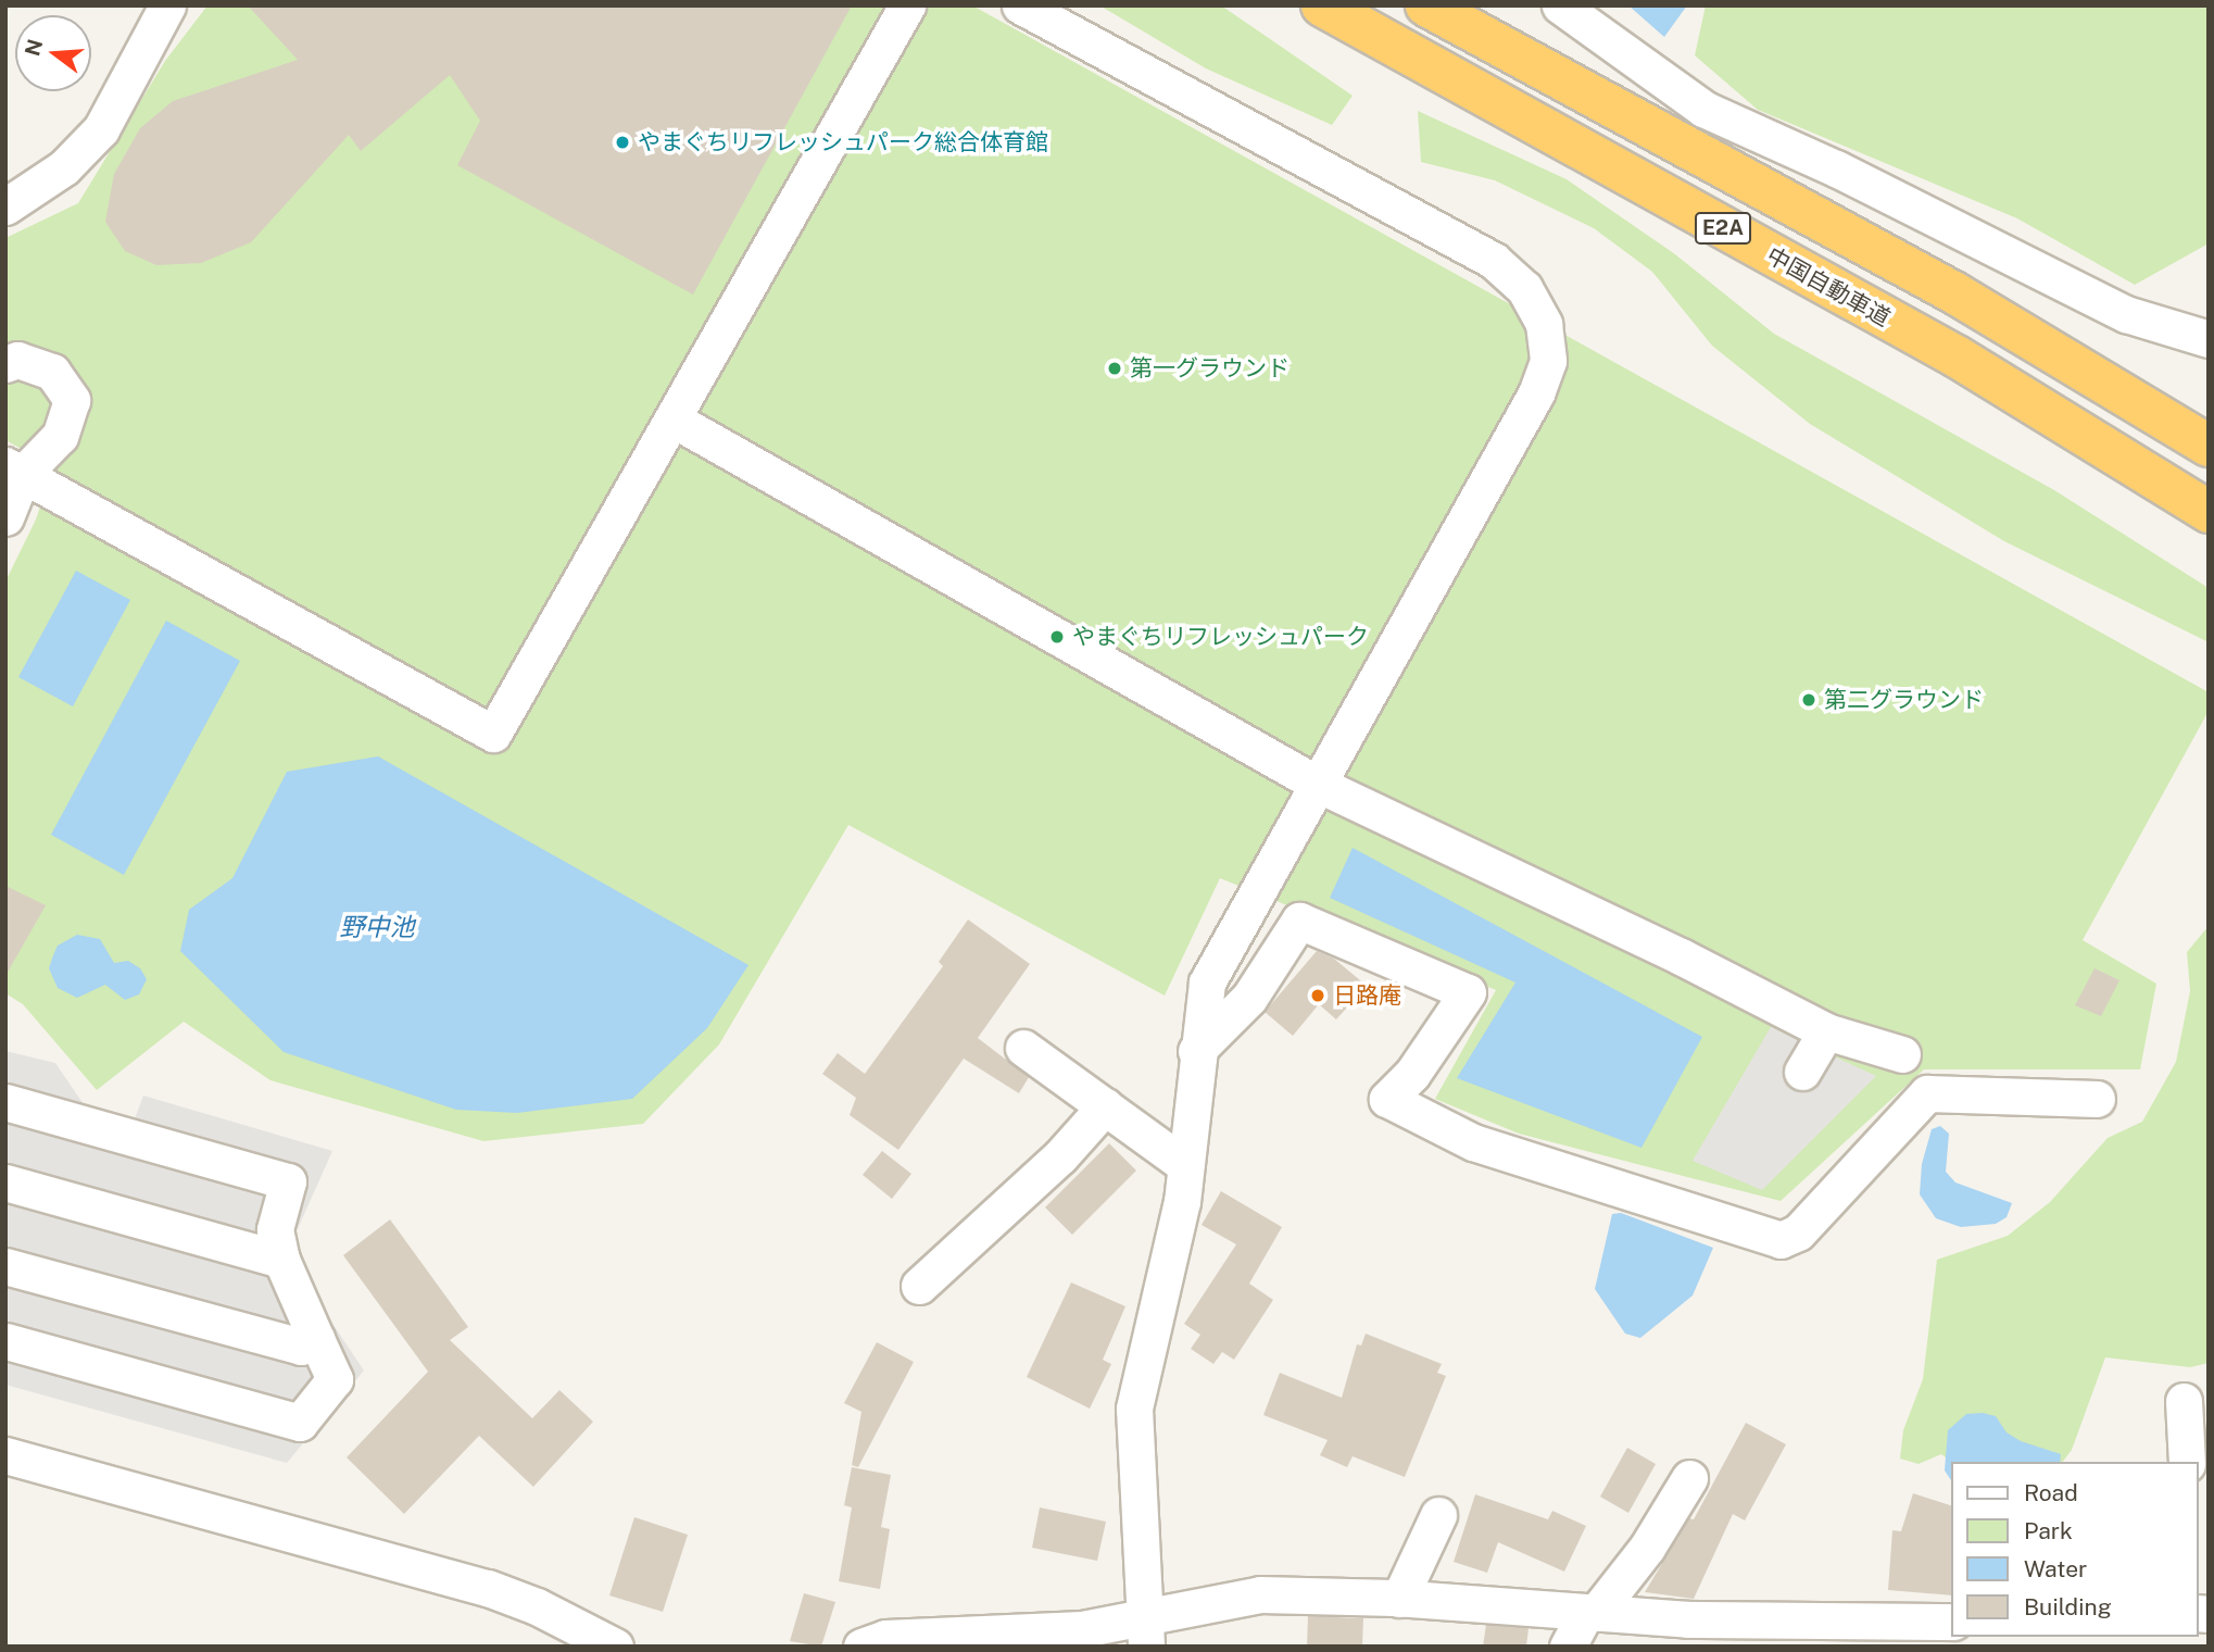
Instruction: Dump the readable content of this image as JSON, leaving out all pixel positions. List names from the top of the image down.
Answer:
{
  "streets": {
    "highway": ["E2A", "中国自動車道"]
  },
  "water": ["野中池"],
  "places": [
    "やまぐちリフレッシュパーク総合体育館",
    "第一グラウンド",
    "やまぐちリフレッシュパーク",
    "第二グラウンド",
    "日路庵"
  ],
  "legend": [
    "Road",
    "Park",
    "Water",
    "Building"
  ],
  "north": "left"
}
